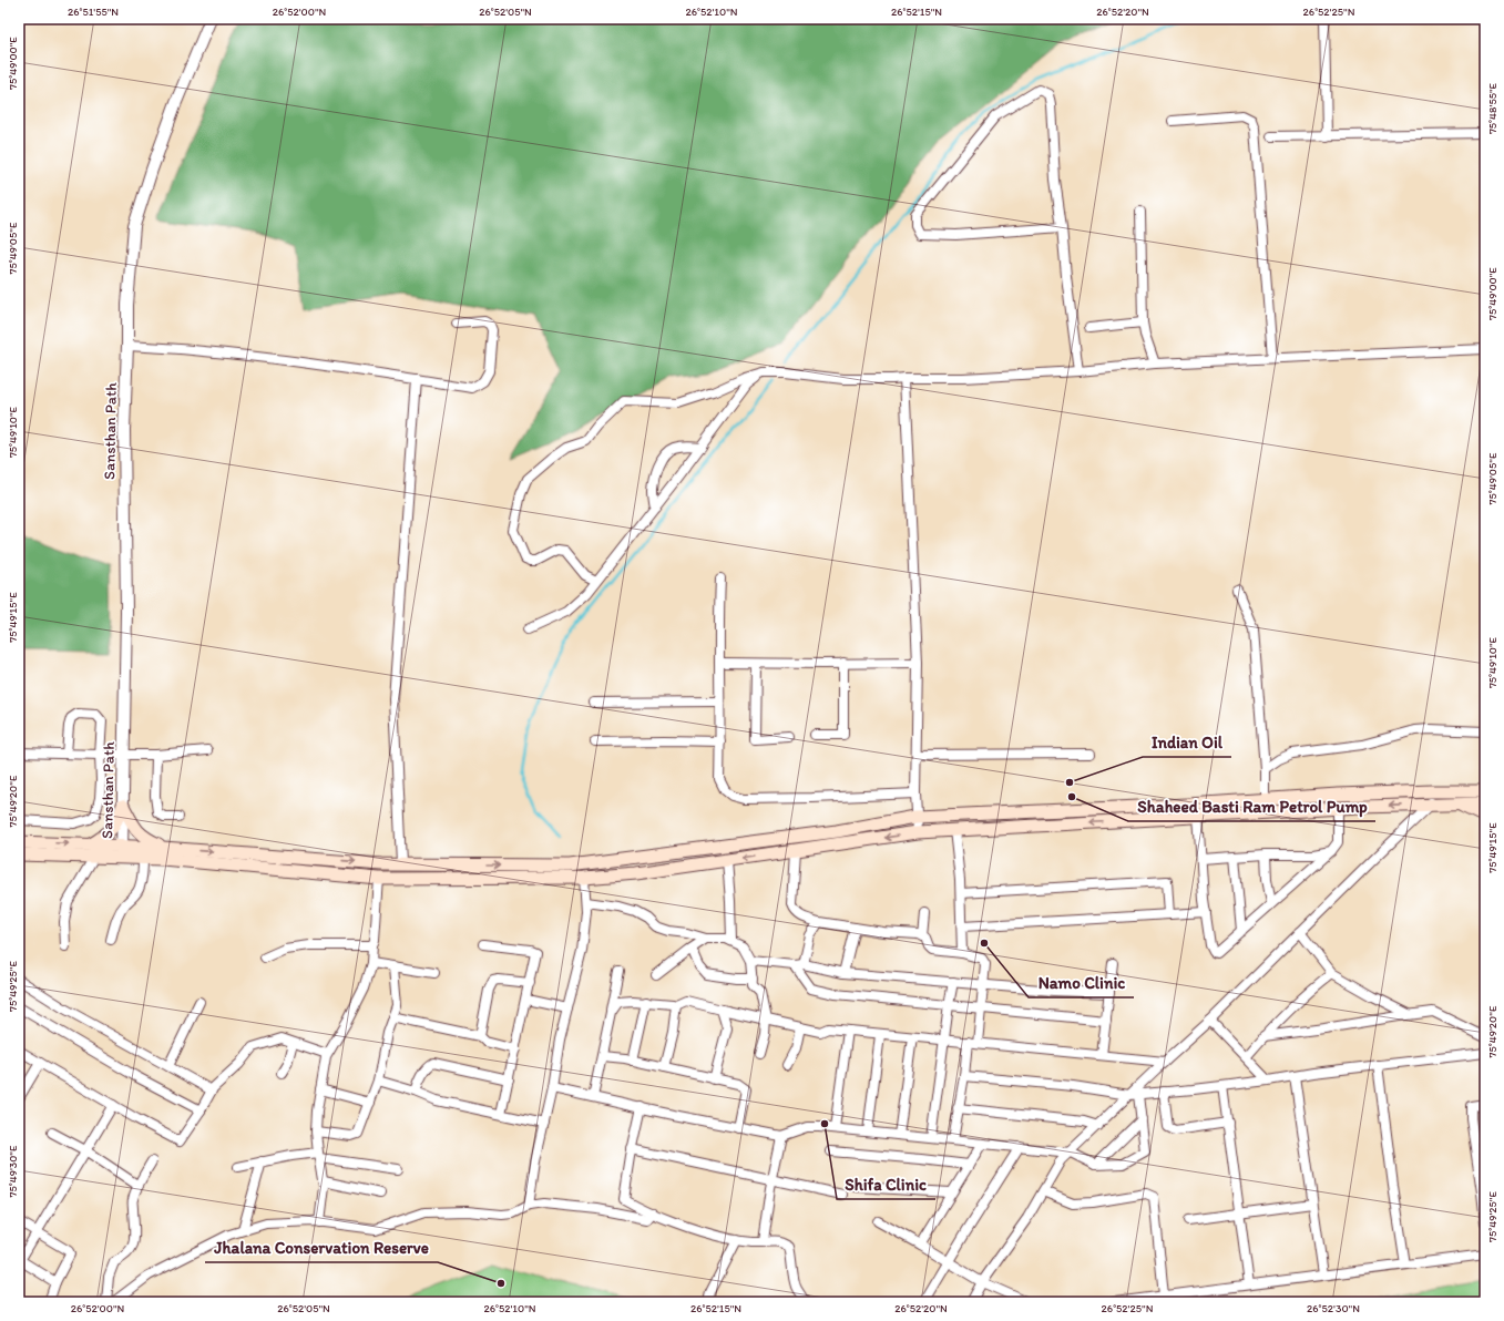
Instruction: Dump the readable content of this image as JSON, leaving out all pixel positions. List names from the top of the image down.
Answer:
{
  "streets": {
    "street": ["Sansthan Path"]
  },
  "places": [
    "Indian Oil",
    "Shaheed Basti Ram Petrol Pump",
    "Namo Clinic",
    "Shifa Clinic",
    "Jhalana Conservation Reserve"
  ],
  "coordinates": [
    "26°51'55\"N",
    "26°52'00\"N",
    "26°52'05\"N",
    "26°52'10\"N",
    "26°52'15\"N",
    "26°52'20\"N",
    "26°52'25\"N",
    "75°49'00\"E",
    "75°48'55\"E",
    "75°49'05\"E",
    "75°49'10\"E",
    "75°49'15\"E",
    "75°49'20\"E",
    "75°49'25\"E",
    "75°49'30\"E",
    "26°52'30\"N"
  ]
}
